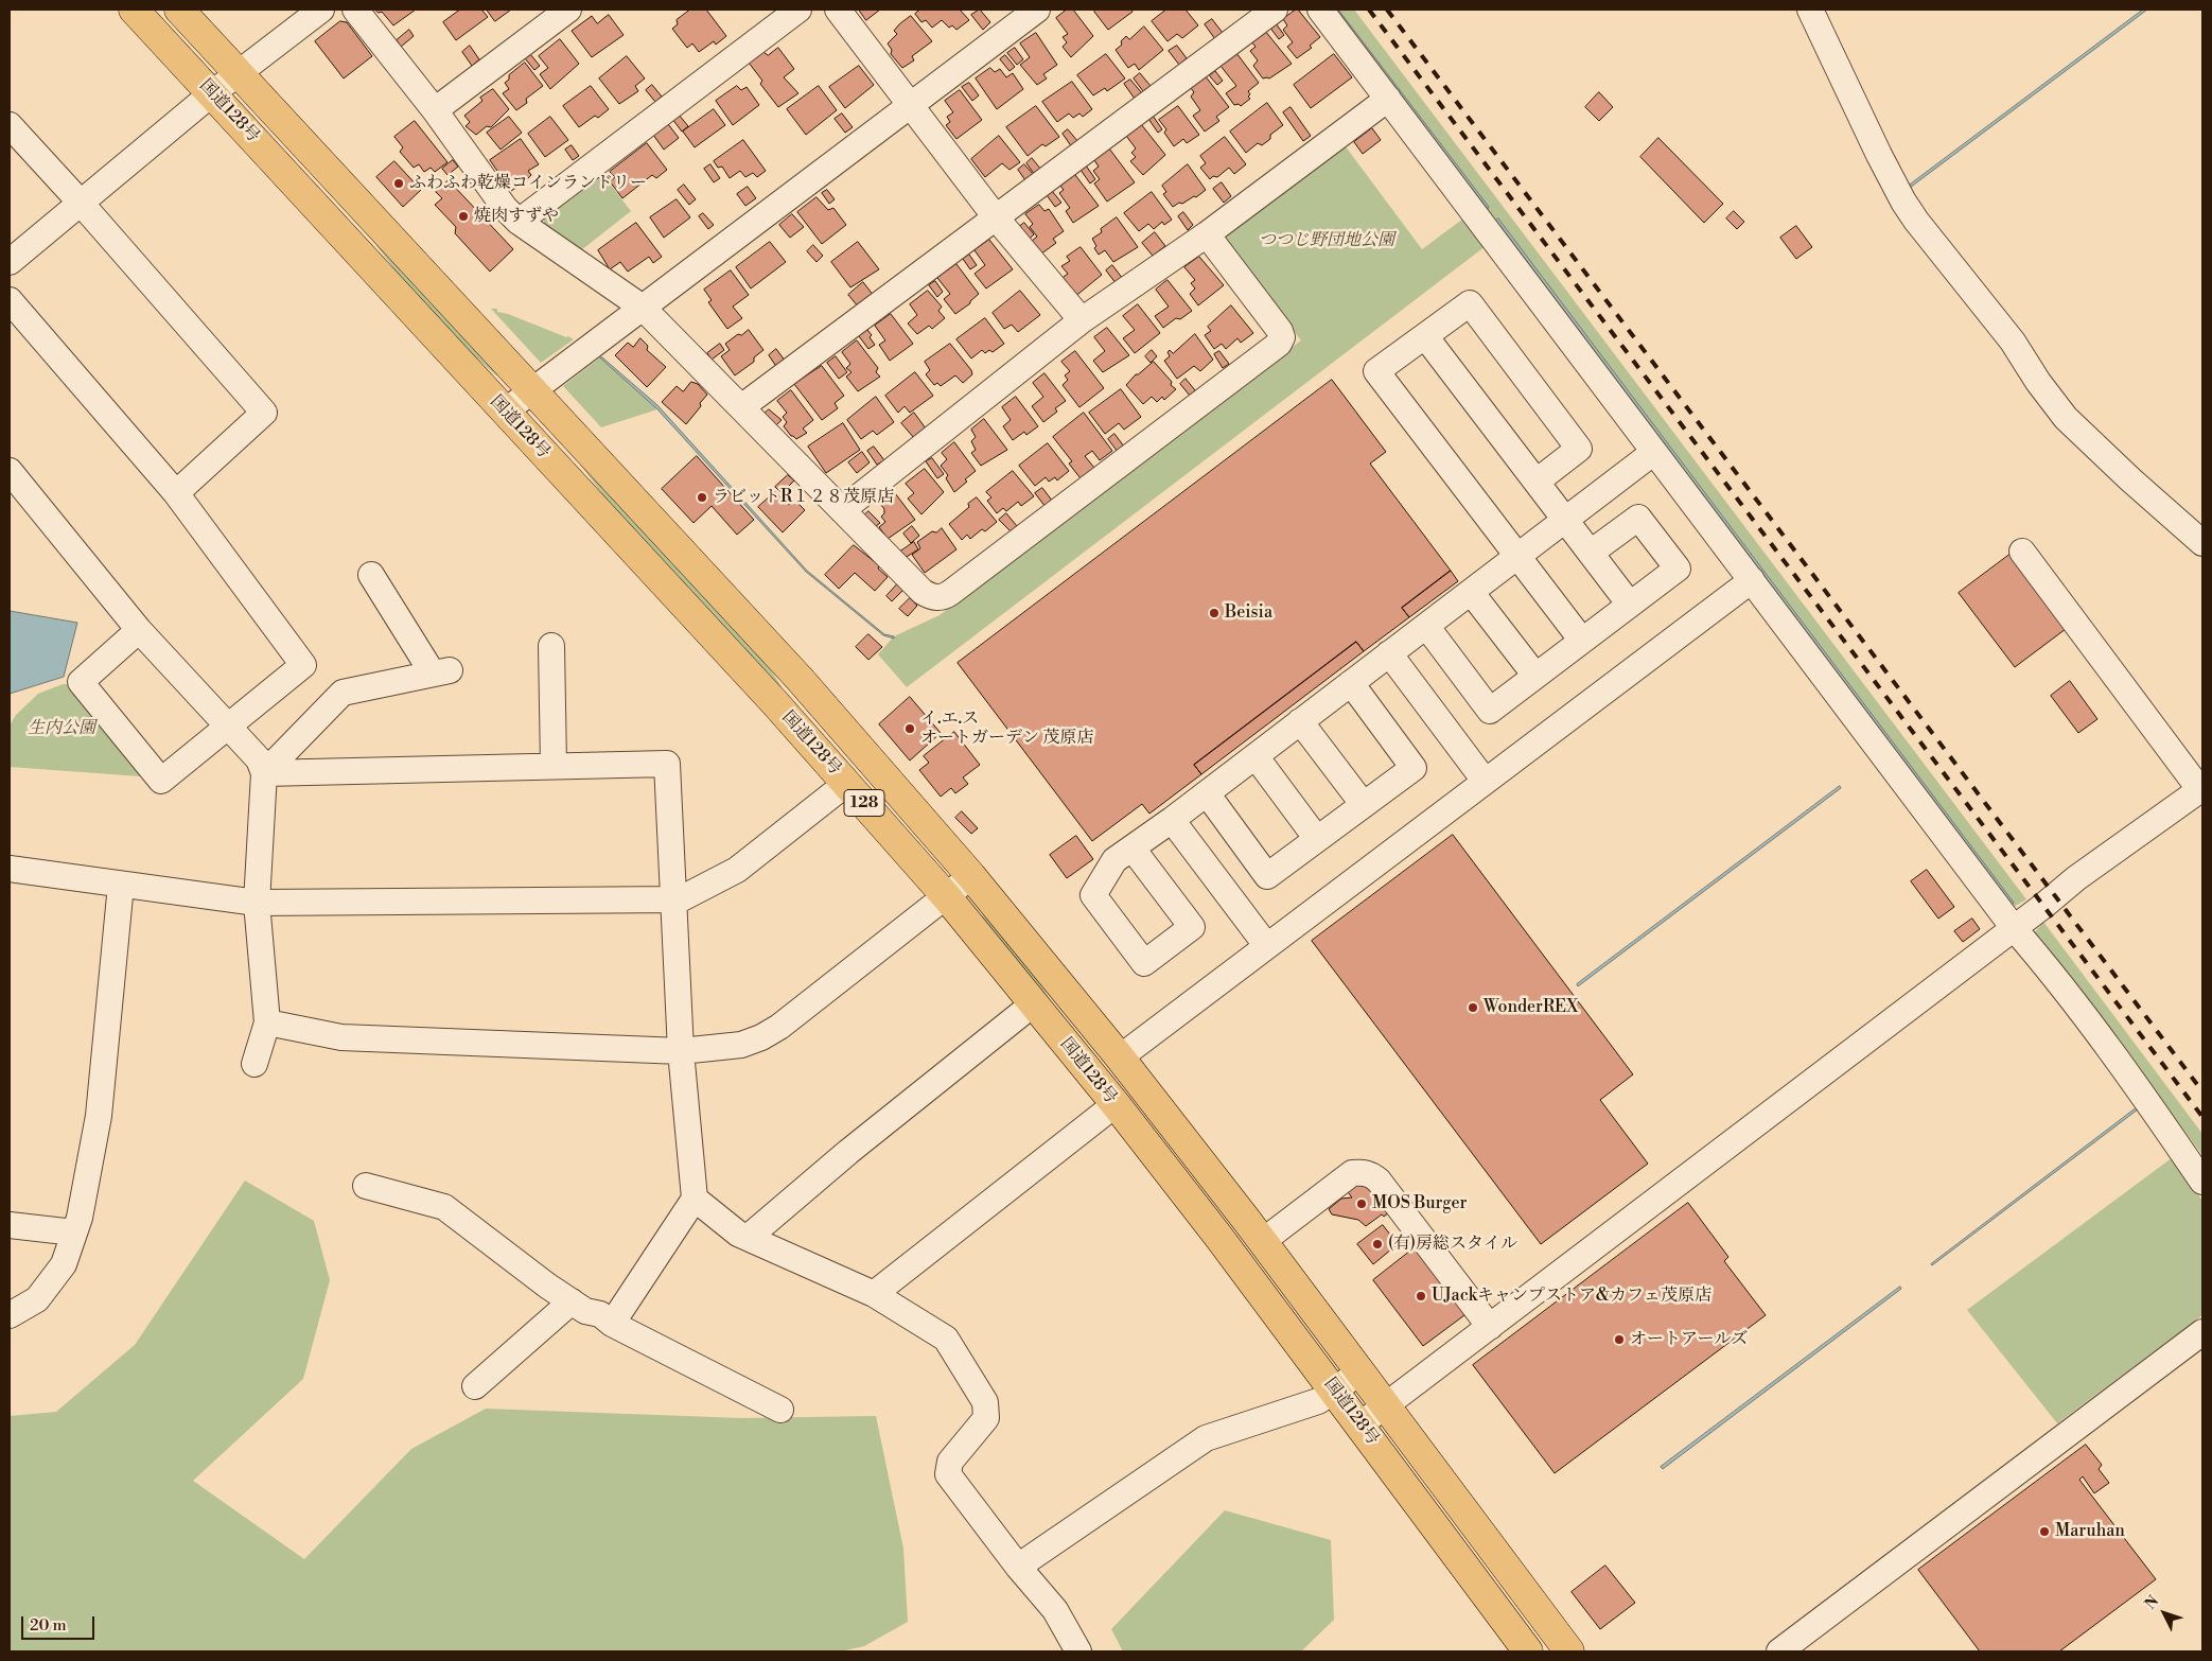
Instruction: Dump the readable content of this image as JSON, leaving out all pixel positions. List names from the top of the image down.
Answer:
{
  "streets": {
    "highway": ["国道128号", "128"]
  },
  "parks": ["つつじ野団地公園", "生内公園"],
  "places": [
    "ふわふわ乾燥コインランドリー",
    "焼肉すずや",
    "ラビットR１２８茂原店",
    "Beisia",
    "イ.エ.ス オートガーデン 茂原店",
    "WonderREX",
    "MOS Burger",
    "(有)房総スタイル",
    "UJackキャンプストア&カフェ茂原店",
    "オートアールズ",
    "Maruhan"
  ],
  "scale_bar": "20 m",
  "north": "top left"
}
